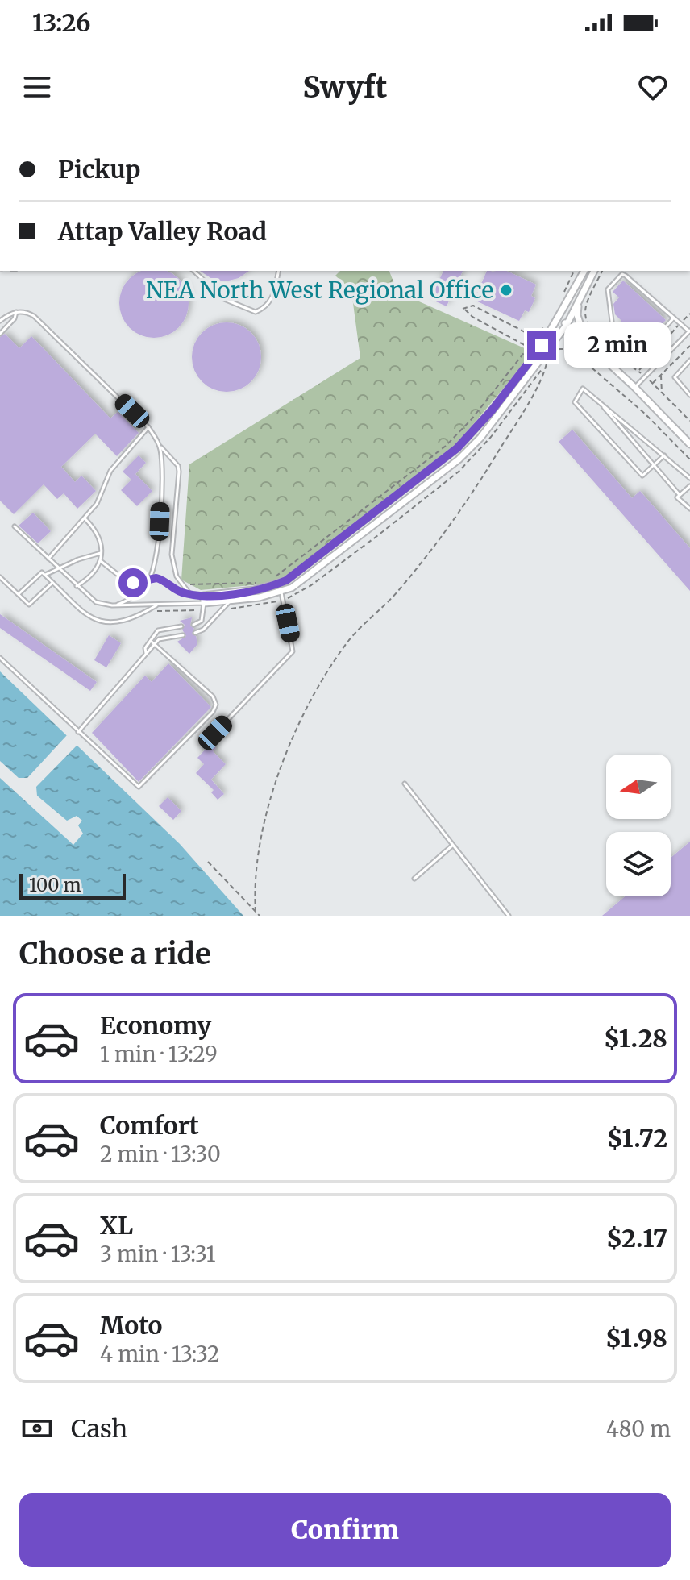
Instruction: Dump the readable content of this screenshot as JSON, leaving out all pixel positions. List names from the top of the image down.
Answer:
{
  "places": ["NEA North West Regional Office"],
  "scale_bar": "100 m",
  "north": "left",
  "page": {
    "status": "13:26",
    "header": "Swyft",
    "banner": ["Pickup", "Attap Valley Road"],
    "bubble": "2 min",
    "scale": "100 m",
    "heading": "Choose a ride",
    "list": [
      {
        "name": "Economy",
        "note": "1 min · 13:29",
        "value": "$1.28"
      },
      {
        "name": "Comfort",
        "note": "2 min · 13:30",
        "value": "$1.72"
      },
      {
        "name": "XL",
        "note": "3 min · 13:31",
        "value": "$2.17"
      },
      {
        "name": "Moto",
        "note": "4 min · 13:32",
        "value": "$1.98"
      }
    ],
    "pay": ["Cash", "480 m"],
    "buttons": "Confirm"
  }
}
